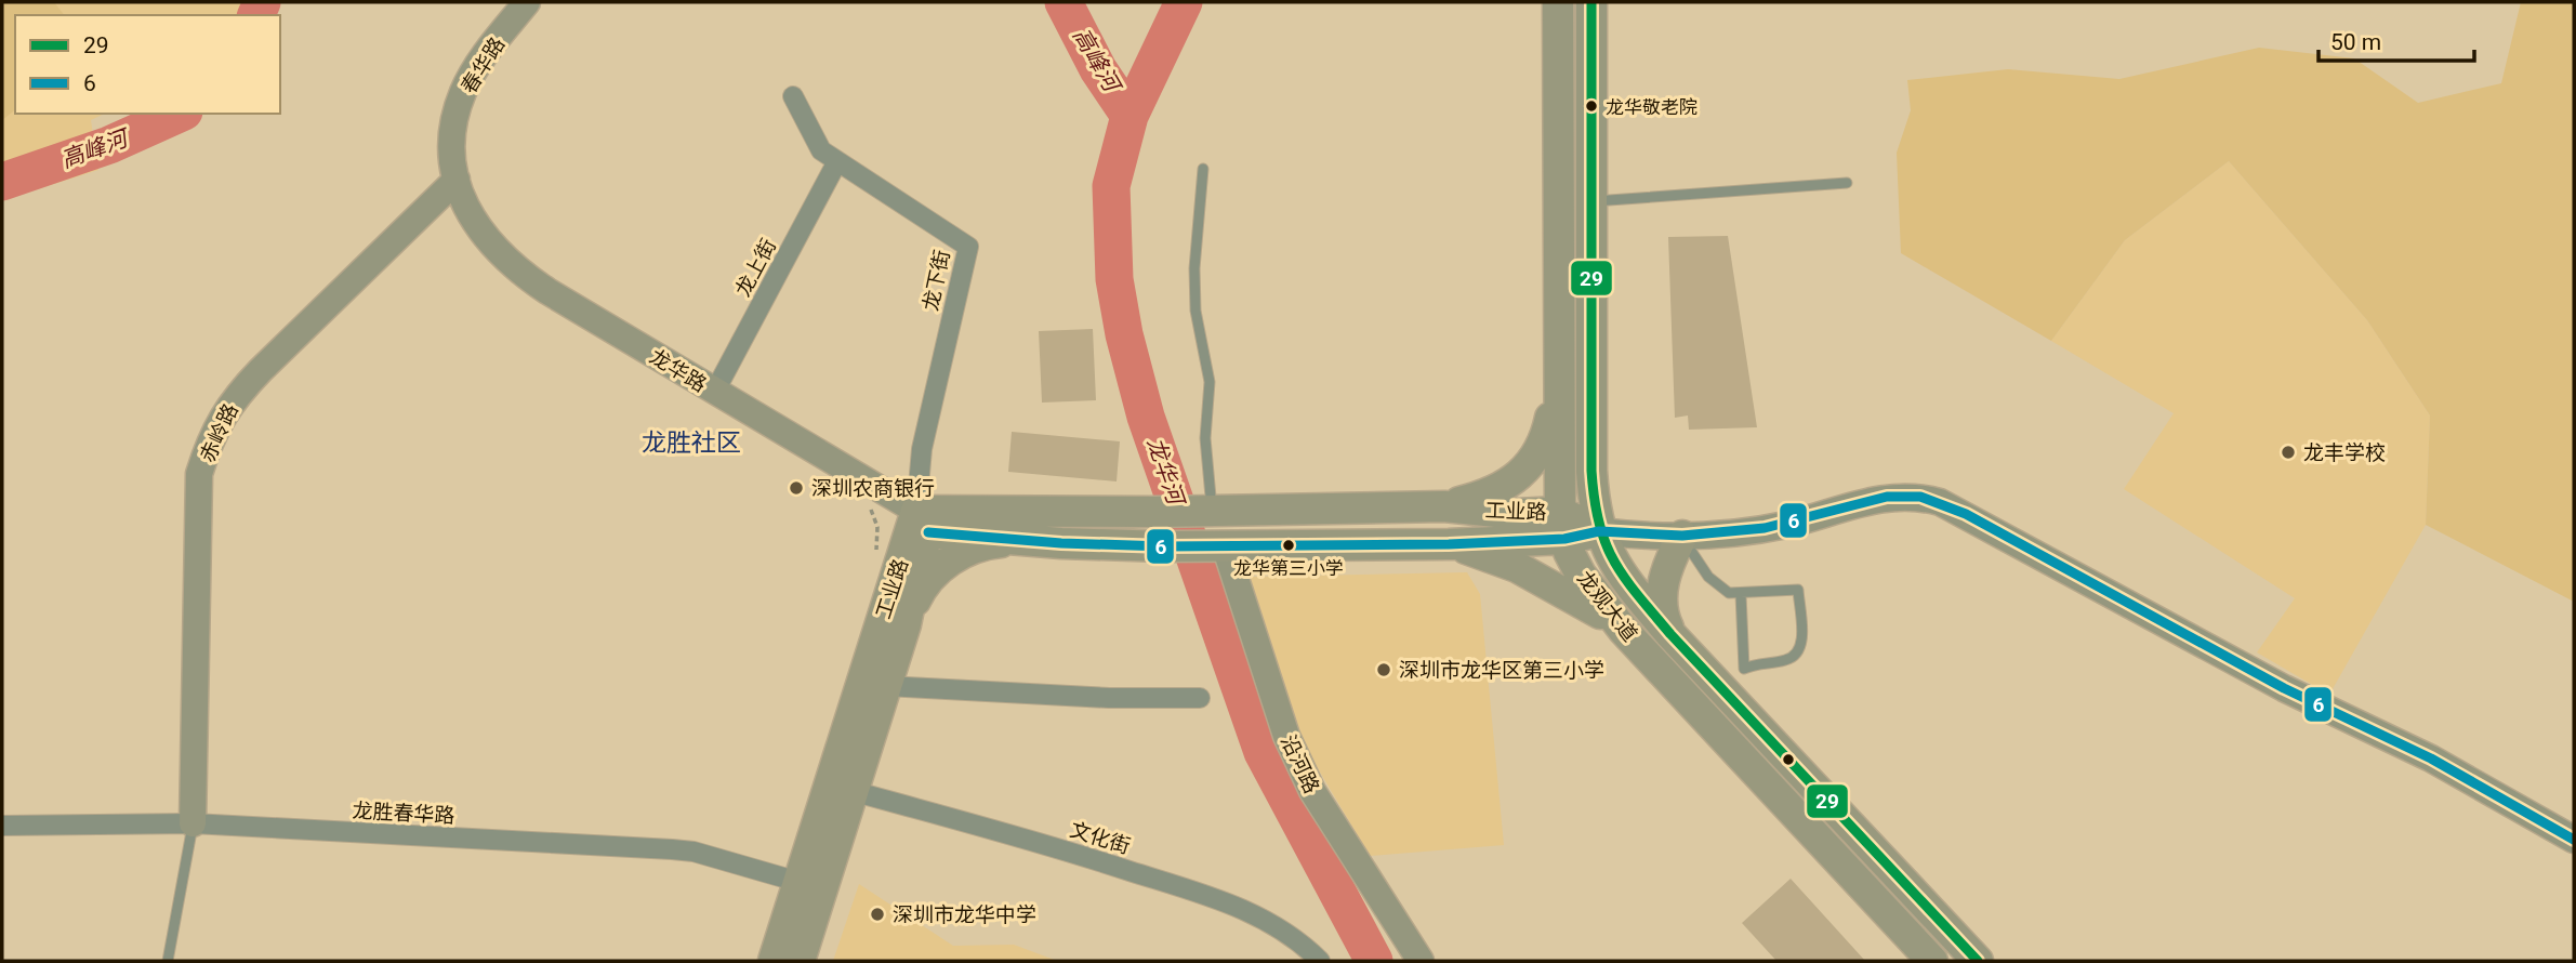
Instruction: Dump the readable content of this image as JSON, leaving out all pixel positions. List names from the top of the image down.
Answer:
{
  "streets": {
    "main road": ["工业路", "龙观大道"],
    "street": [
      "春华路",
      "龙上街",
      "龙下街",
      "龙华路",
      "赤岭路",
      "沿河路",
      "龙胜春华路",
      "文化街"
    ]
  },
  "crossings": [
    ["春华路", "龙华路"],
    ["春华路", "赤岭路"],
    ["龙上街", "龙下街"],
    ["龙上街", "龙华路"],
    ["龙下街", "龙华路"],
    ["龙下街", "工业路"],
    ["龙华路", "赤岭路"],
    ["龙华路", "工业路"],
    ["赤岭路", "龙胜春华路"],
    ["工业路", "龙观大道"],
    ["工业路", "沿河路"],
    ["工业路", "龙胜春华路"],
    ["工业路", "文化街"]
  ],
  "districts": ["龙胜社区"],
  "water": ["高峰河", "龙华河"],
  "places": [
    "龙华敬老院",
    "龙丰学校",
    "深圳农商银行",
    "龙华第三小学",
    "深圳市龙华区第三小学",
    "深圳市龙华中学"
  ],
  "lines": ["transit line 29", "transit line 6"],
  "legend": ["29", "6"],
  "scale_bar": "50 m"
}
